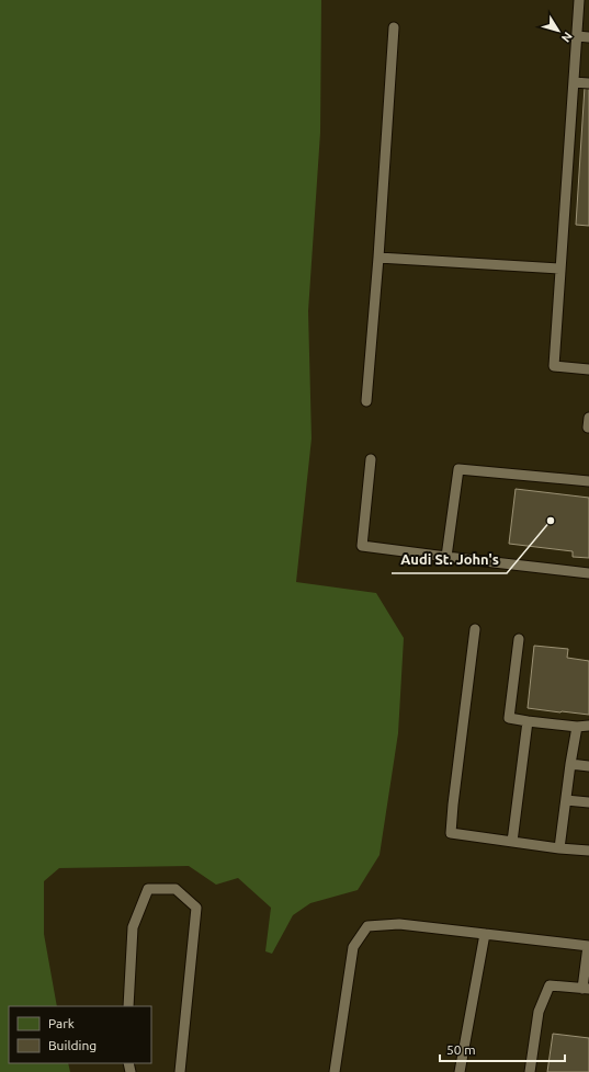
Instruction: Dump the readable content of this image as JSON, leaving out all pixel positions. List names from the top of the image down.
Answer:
{
  "places": ["Audi St. John's"],
  "legend": ["Park", "Building"],
  "scale_bar": "50 m",
  "north": "bottom right"
}
